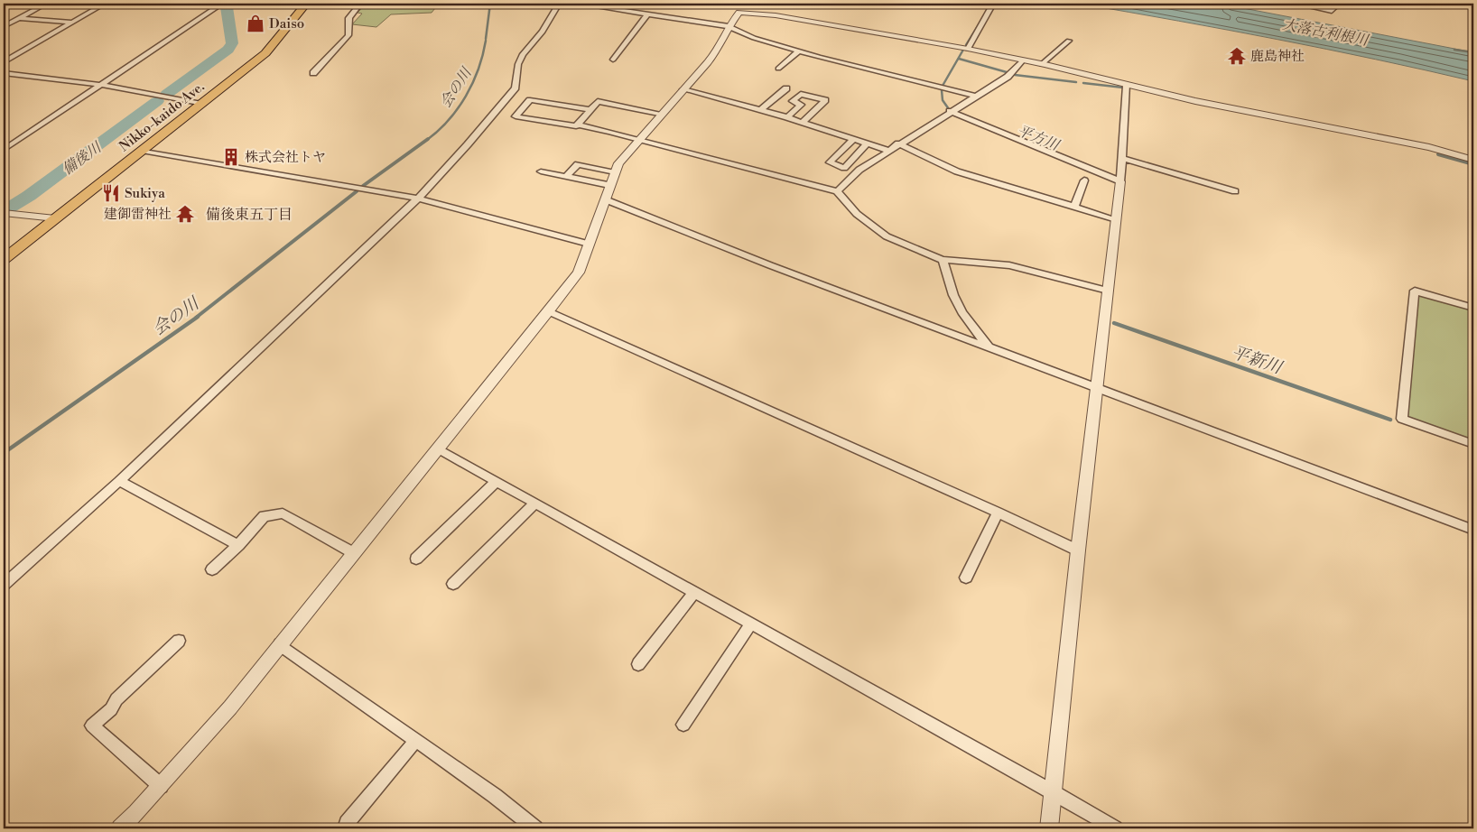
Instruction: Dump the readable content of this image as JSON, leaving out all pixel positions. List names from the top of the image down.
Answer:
{
  "streets": {
    "highway": ["Nikko-kaido Ave."]
  },
  "districts": ["備後東五丁目"],
  "water": [
    "大落古利根川",
    "会の川",
    "平方川",
    "備後川",
    "平新川"
  ],
  "places": {
    "shop": ["Daiso"],
    "temple": ["鹿島神社", "建御雷神社"],
    "building": ["株式会社トヤ"],
    "restaurant": ["Sukiya"]
  }
}
